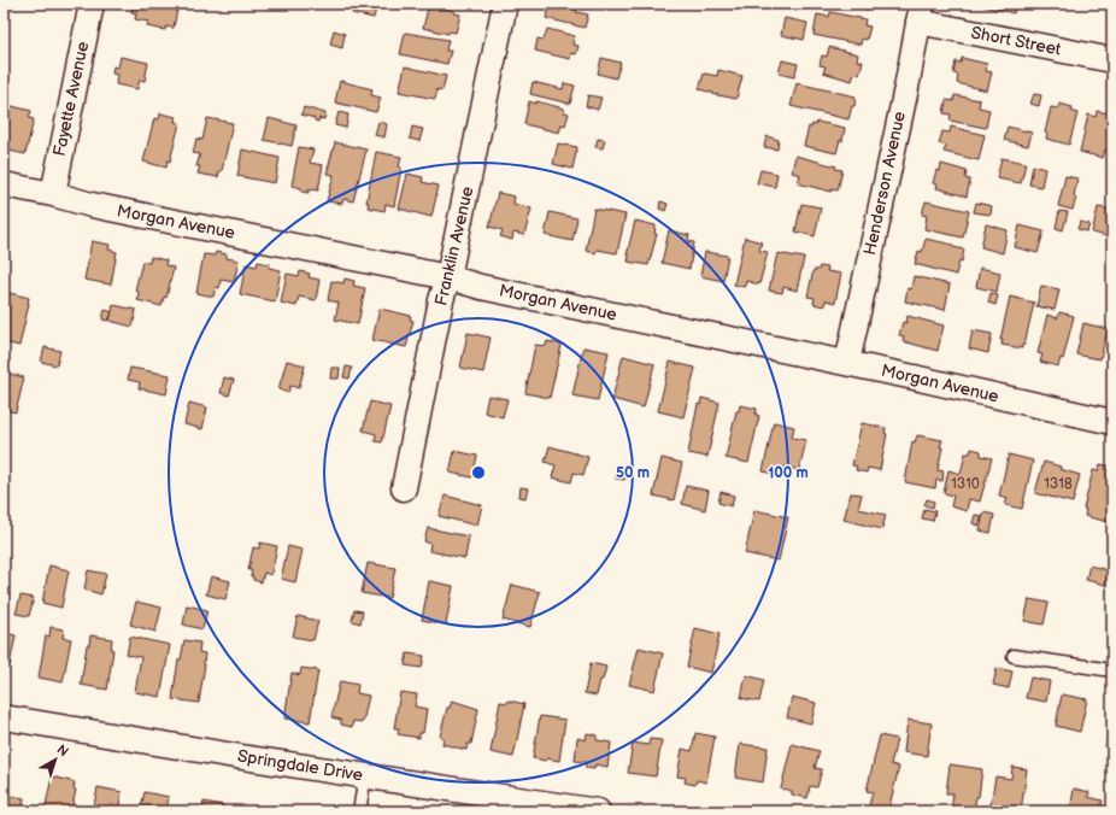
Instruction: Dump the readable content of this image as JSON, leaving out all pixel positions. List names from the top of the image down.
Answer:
{
  "streets": {
    "street": [
      "Short Street",
      "Fayette Avenue",
      "Henderson Avenue",
      "Morgan Avenue",
      "Franklin Avenue",
      "Springdale Drive"
    ]
  },
  "crossings": [
    ["Short Street", "Henderson Avenue"],
    ["Fayette Avenue", "Morgan Avenue"],
    ["Henderson Avenue", "Morgan Avenue"],
    ["Morgan Avenue", "Franklin Avenue"]
  ],
  "house_numbers": ["1310", "1318"],
  "north": "top right",
  "rings": ["50 m", "100 m"]
}
